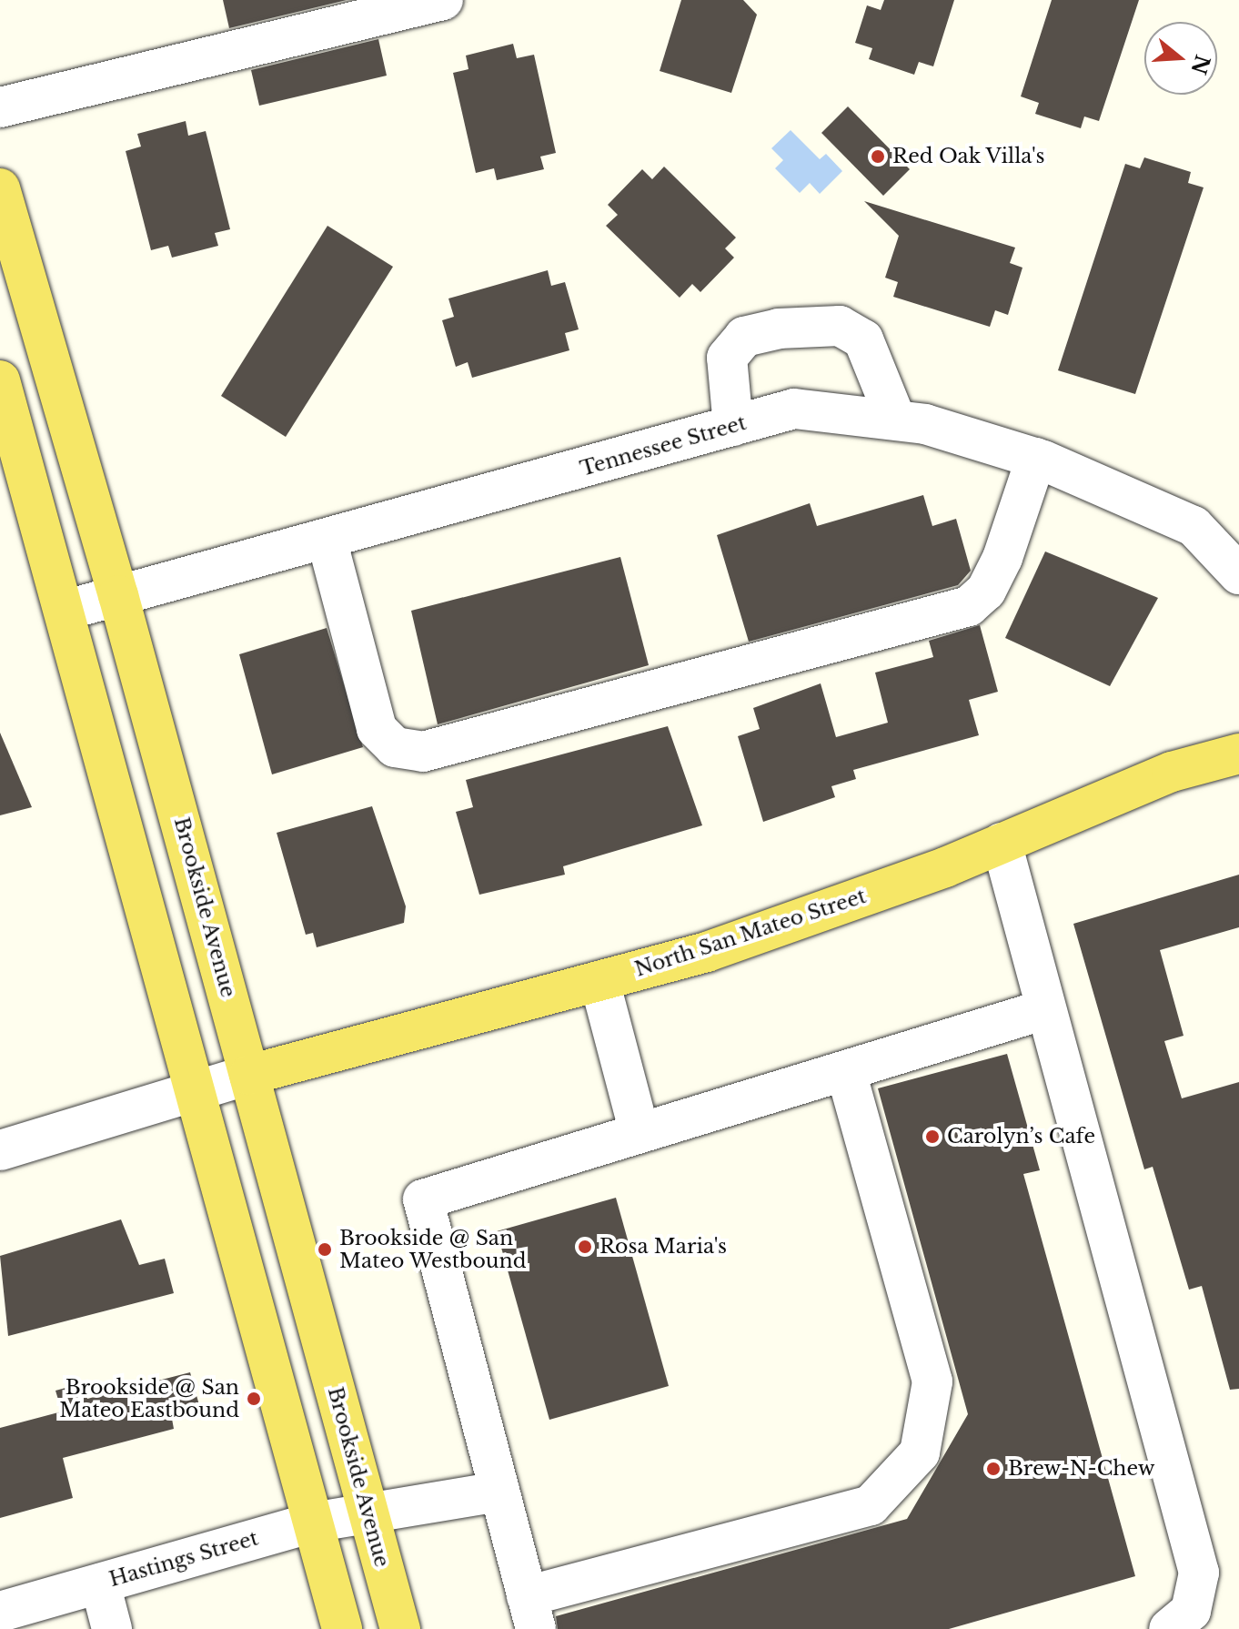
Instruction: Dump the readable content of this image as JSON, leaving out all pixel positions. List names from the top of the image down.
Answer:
{
  "streets": {
    "main road": ["Brookside Avenue", "North San Mateo Street"],
    "street": ["Tennessee Street", "Hastings Street"]
  },
  "crossings": [
    ["Tennessee Street", "Brookside Avenue"],
    ["Brookside Avenue", "North San Mateo Street"],
    ["Brookside Avenue", "Hastings Street"]
  ],
  "places": [
    "Red Oak Villa's",
    "Carolyn’s Cafe",
    "Rosa Maria's",
    "Brookside @ San Mateo Westbound",
    "Brookside @ San Mateo Eastbound",
    "Brew-N-Chew"
  ],
  "north": "right"
}
